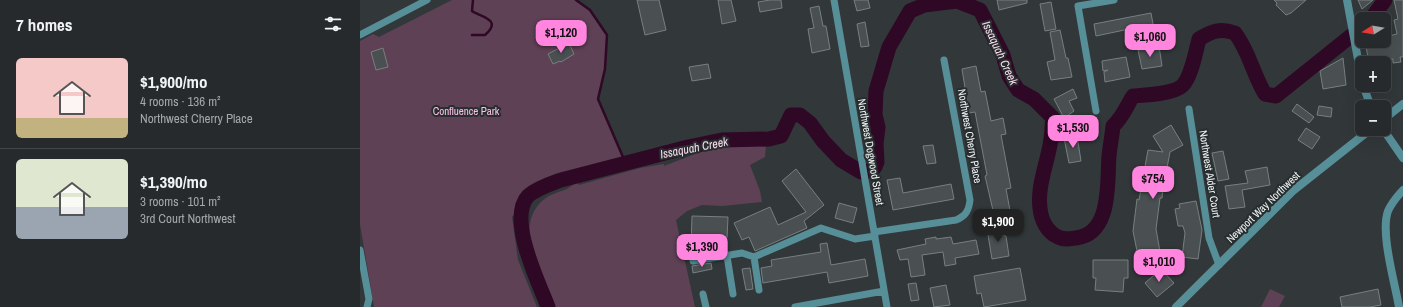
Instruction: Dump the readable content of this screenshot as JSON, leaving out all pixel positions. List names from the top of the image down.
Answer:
{
  "streets": {
    "street": [
      "Northwest Cherry Place",
      "Northwest Dogwood Street",
      "Northwest Alder Court",
      "Newport Way Northwest"
    ]
  },
  "crossings": [
    ["Northwest Cherry Place", "Northwest Dogwood Street"],
    ["Northwest Alder Court", "Newport Way Northwest"]
  ],
  "water": ["Issaquah Creek"],
  "parks": ["Confluence Park"],
  "north": "left",
  "page": {
    "heading": "7 homes",
    "map_buttons": ["+", "−"],
    "price": [
      "$1,120",
      "$1,060",
      "$1,530",
      "$754",
      "$1,900",
      "$1,390",
      "$1,010"
    ],
    "list": [
      {
        "name": "$1,900/mo",
        "note": "4 rooms · 136 m² · Northwest Cherry Place"
      },
      {
        "name": "$1,390/mo",
        "note": "3 rooms · 101 m² · 3rd Court Northwest"
      }
    ]
  }
}
